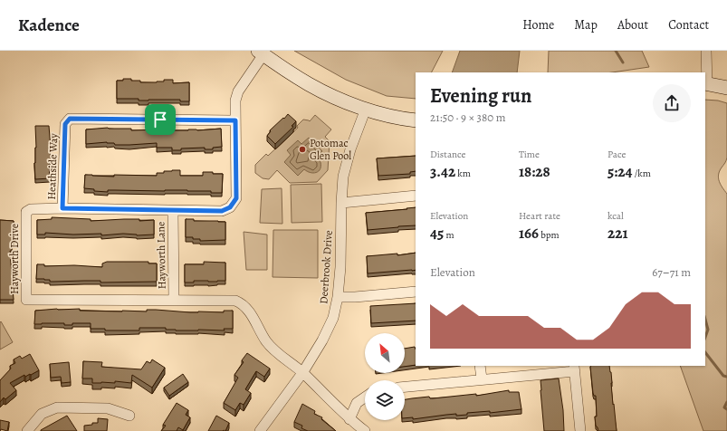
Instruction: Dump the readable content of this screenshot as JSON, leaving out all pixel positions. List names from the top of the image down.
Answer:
{
  "streets": {
    "street": [
      "Heathside Way",
      "Hayworth Lane",
      "Hayworth Drive",
      "Deerbrook Drive"
    ]
  },
  "crossings": [
    ["Heathside Way", "Hayworth Drive"],
    ["Hayworth Lane", "Hayworth Drive"],
    ["Hayworth Drive", "Deerbrook Drive"]
  ],
  "places": ["Potomac Glen Pool"],
  "north": "top left",
  "page": {
    "header": "Kadence",
    "nav": [
      "Home",
      "Map",
      "About",
      "Contact"
    ],
    "heading": ["Evening run", "21:50 · 9 × 380 m"],
    "stats": [
      ["Distance", "3.42 km"],
      ["Time", "18:28"],
      ["Pace", "5:24 /km"],
      ["Elevation", "45 m"],
      ["Heart rate", "166 bpm"],
      ["kcal", "221"]
    ],
    "chart": ["Elevation", "67–71 m"]
  }
}
